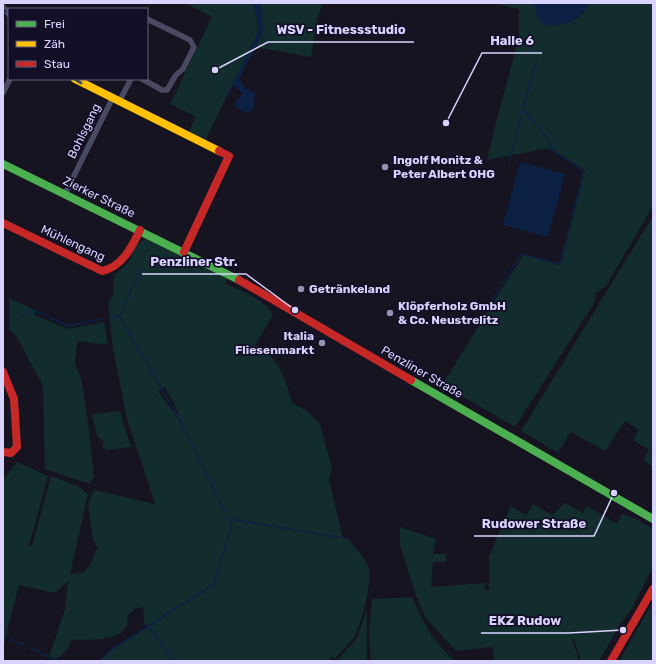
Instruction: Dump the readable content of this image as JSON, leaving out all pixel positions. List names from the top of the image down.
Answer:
{
  "streets": {
    "main road": ["Zierker Straße", "Mühlengang", "Penzliner Straße"],
    "street": ["Bohlsgang"]
  },
  "crossings": [
    ["Bohlsgang", "Zierker Straße"],
    ["Zierker Straße", "Mühlengang"],
    ["Zierker Straße", "Penzliner Straße"]
  ],
  "places": [
    "WSV - Fitnessstudio",
    "Halle 6",
    "Ingolf Monitz & Peter Albert OHG",
    "Getränkeland",
    "Penzliner Str.",
    "Klöpferholz GmbH & Co. Neustrelitz",
    "Italia Fliesenmarkt",
    "Rudower Straße",
    "EKZ Rudow"
  ],
  "legend": ["Frei", "Zäh", "Stau"]
}
